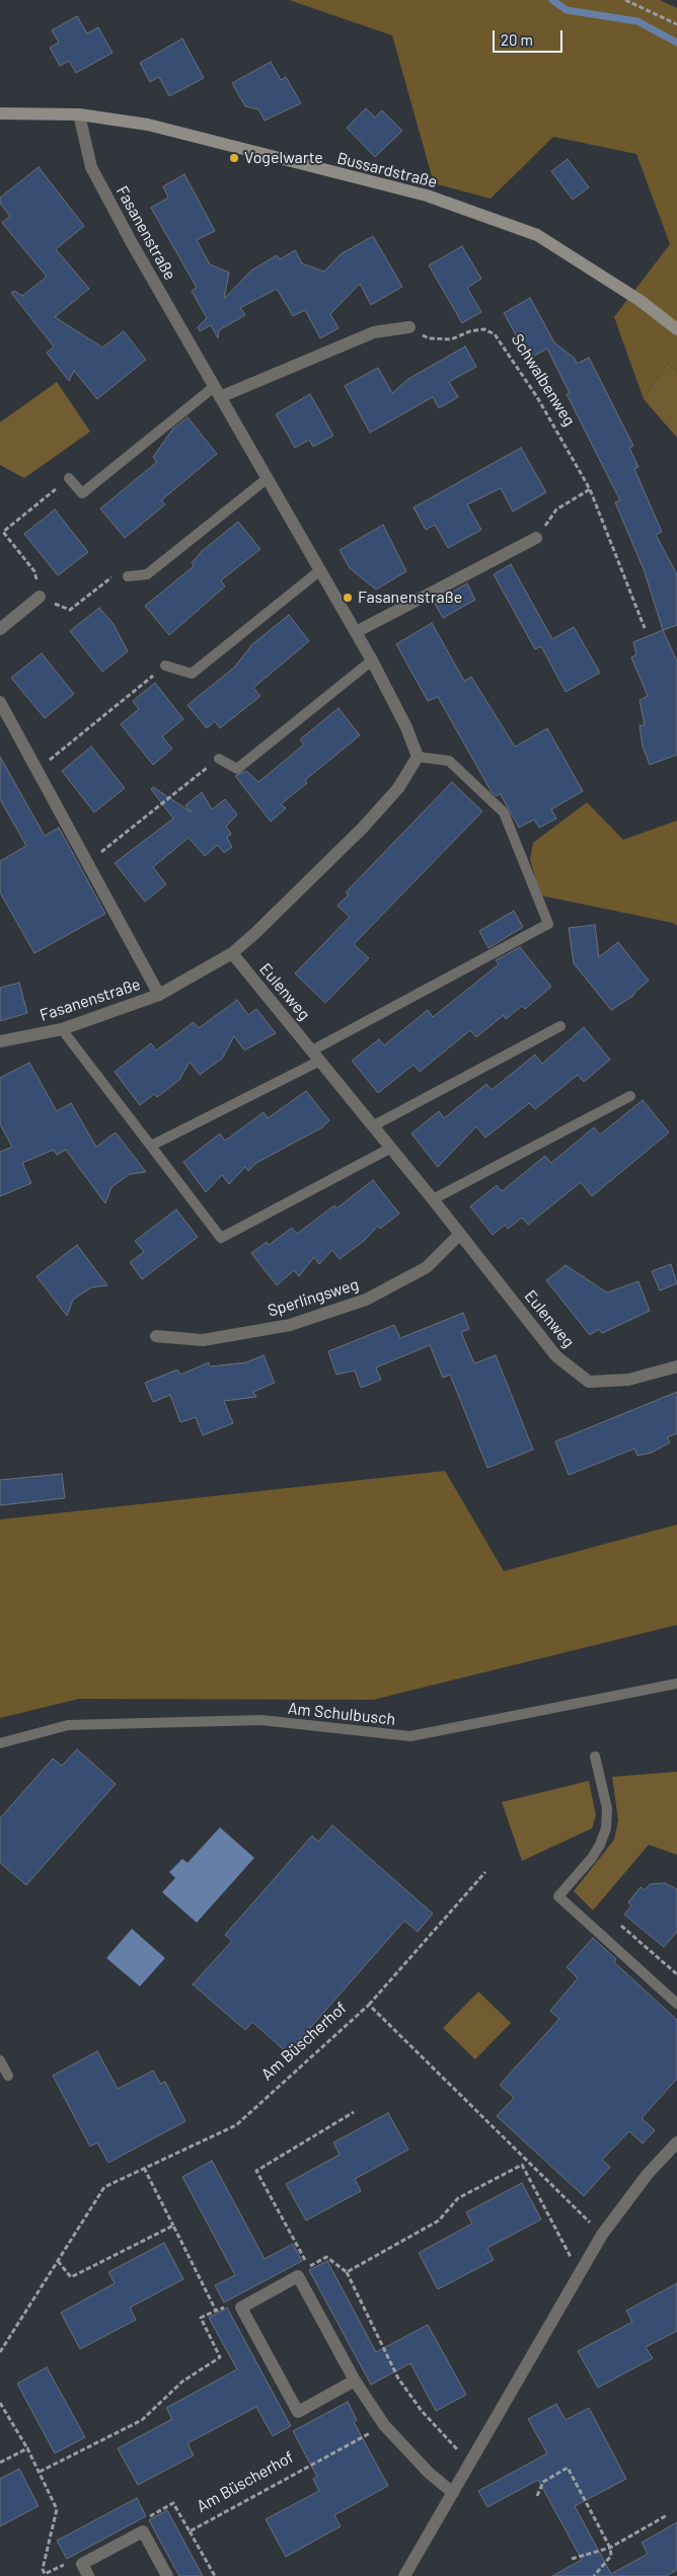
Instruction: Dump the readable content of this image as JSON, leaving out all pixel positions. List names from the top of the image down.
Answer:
{
  "streets": {
    "street": [
      "Bussardstraße",
      "Fasanenstraße",
      "Eulenweg",
      "Sperlingsweg"
    ],
    "lane": ["Am Schulbusch"],
    "path": ["Schwalbenweg", "Am Büscherhof"]
  },
  "crossings": [
    ["Bussardstraße", "Fasanenstraße"],
    ["Fasanenstraße", "Eulenweg"],
    ["Eulenweg", "Sperlingsweg"]
  ],
  "places": ["Vogelwarte", "Fasanenstraße"],
  "scale_bar": "20 m"
}
